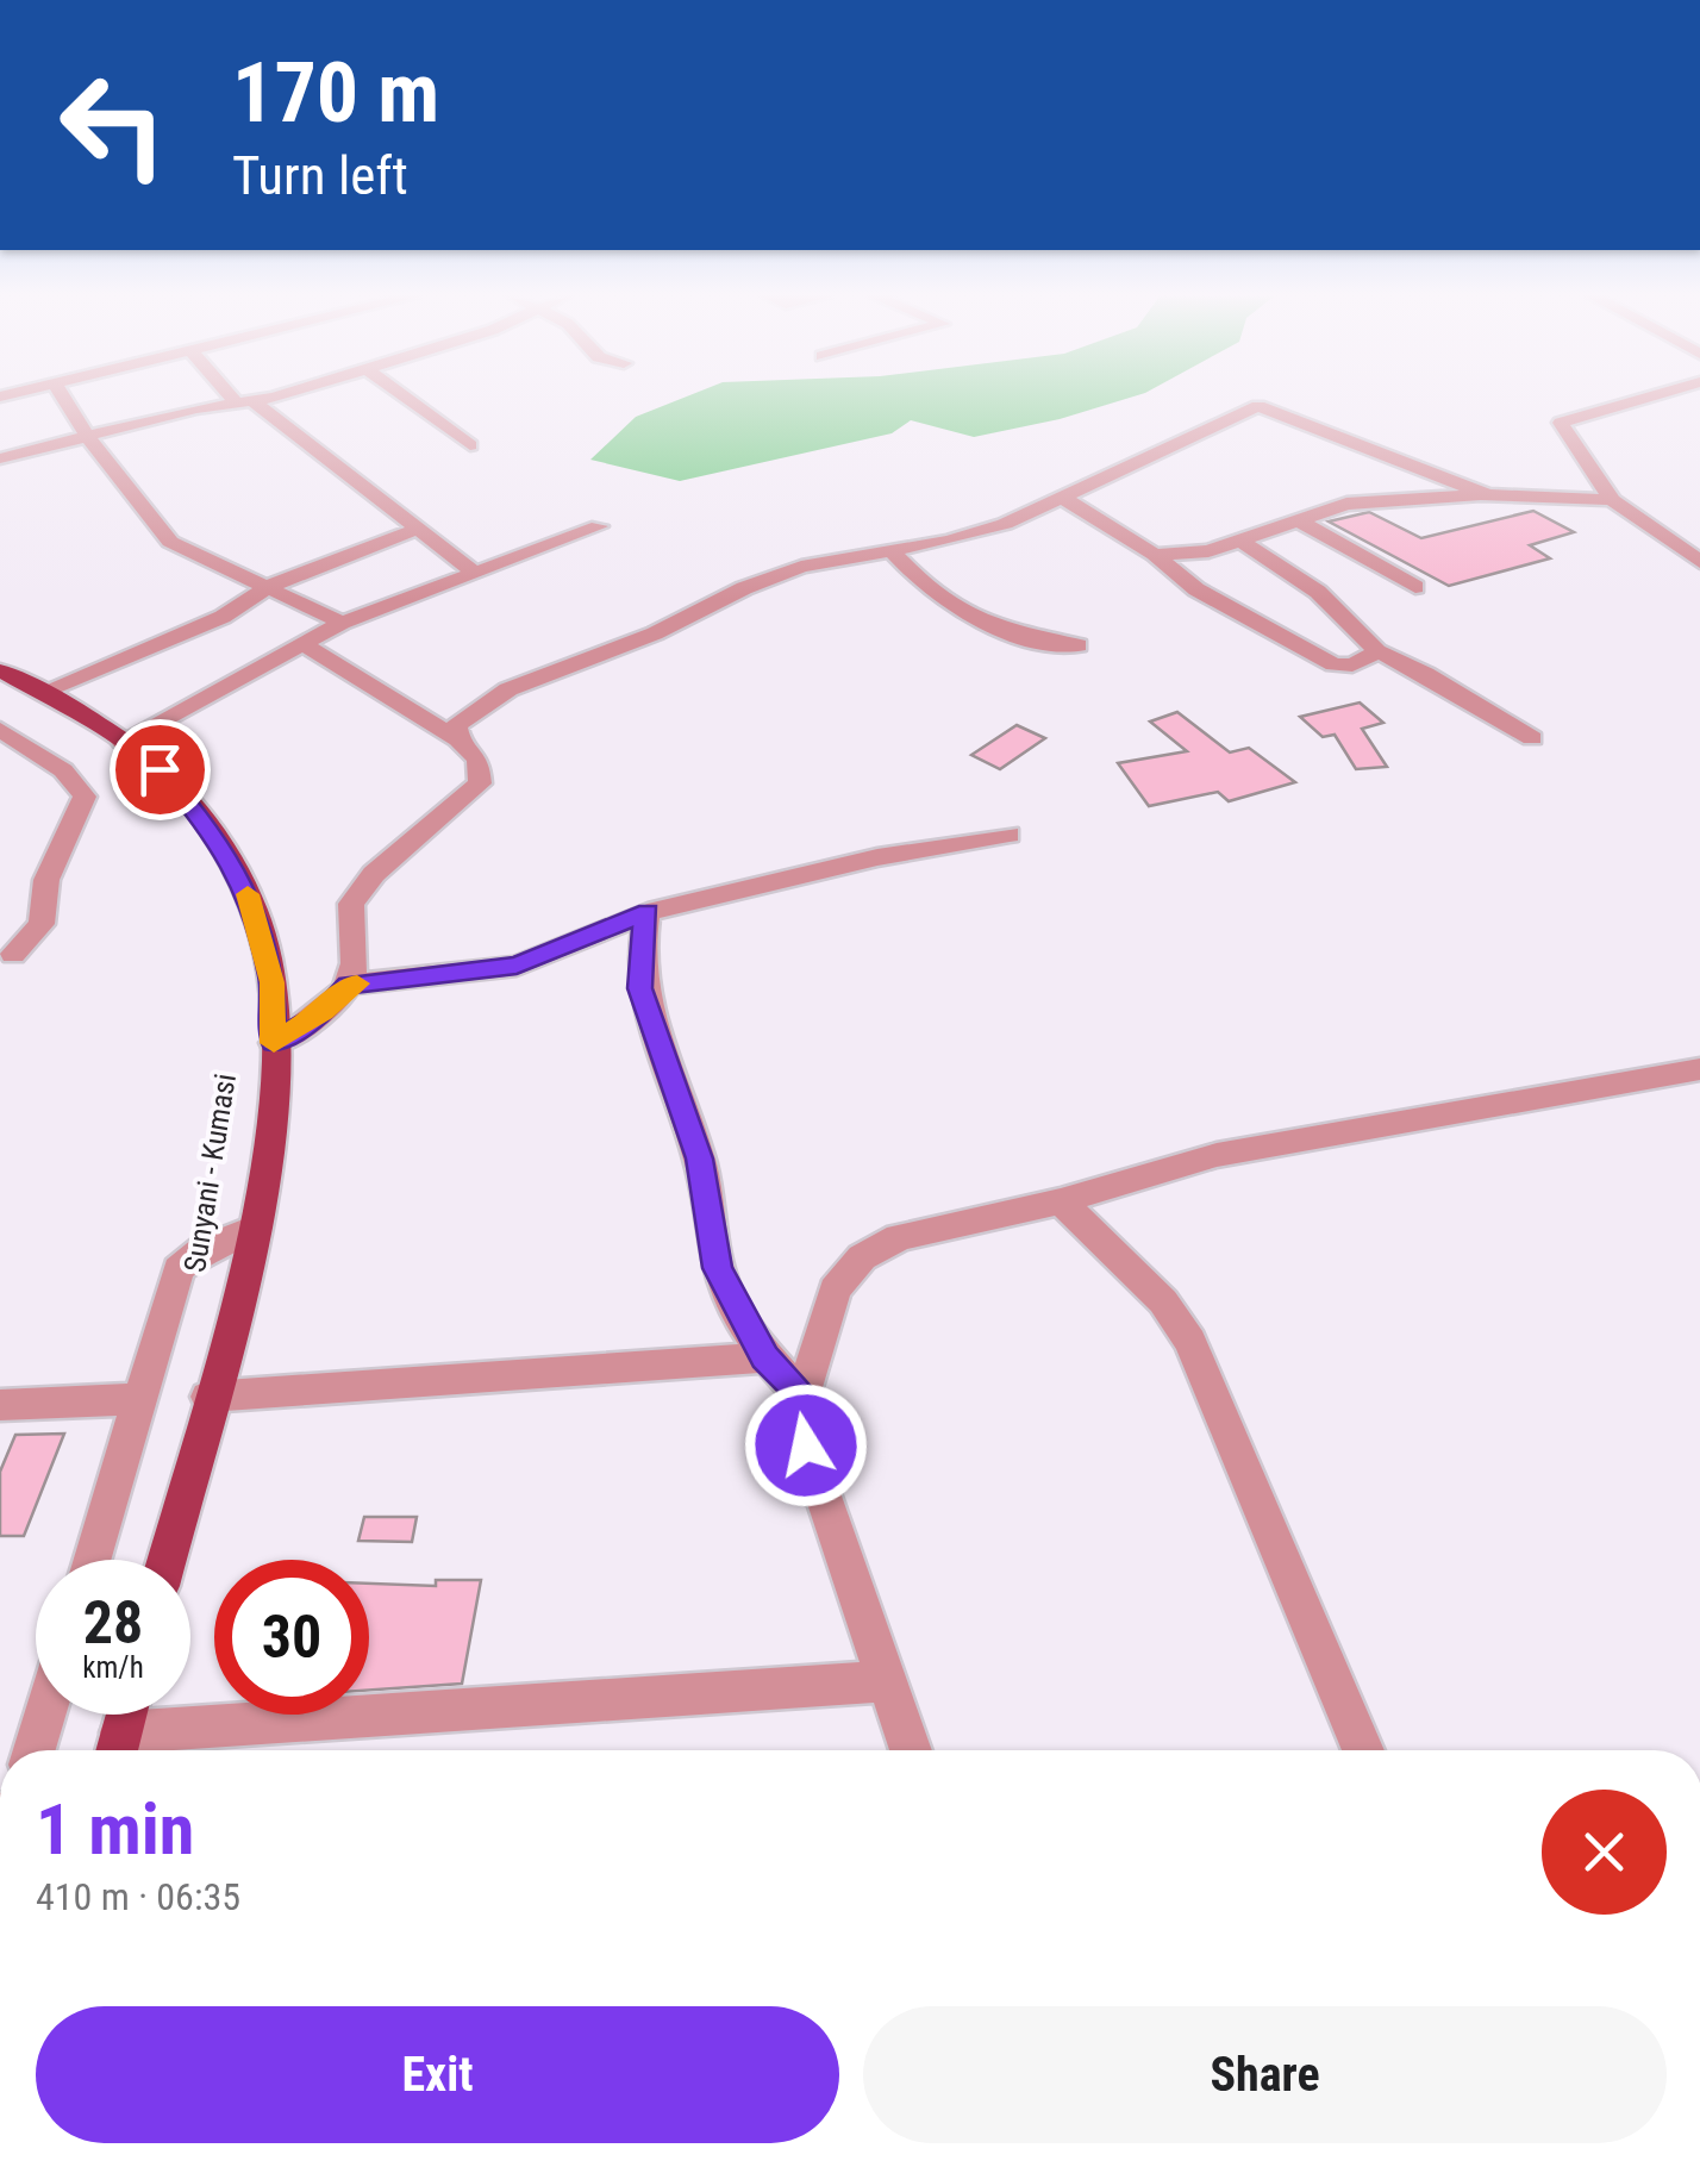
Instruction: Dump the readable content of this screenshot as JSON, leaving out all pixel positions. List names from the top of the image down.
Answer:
{
  "streets": {
    "main road": ["Sunyani - Kumasi"]
  },
  "page": {
    "turn": ["170 m", "Turn left"],
    "speed": "28 km/h",
    "limit": "30",
    "heading": ["1 min", "410 m · 06:35"],
    "buttons": ["Exit", "Share"]
  }
}
